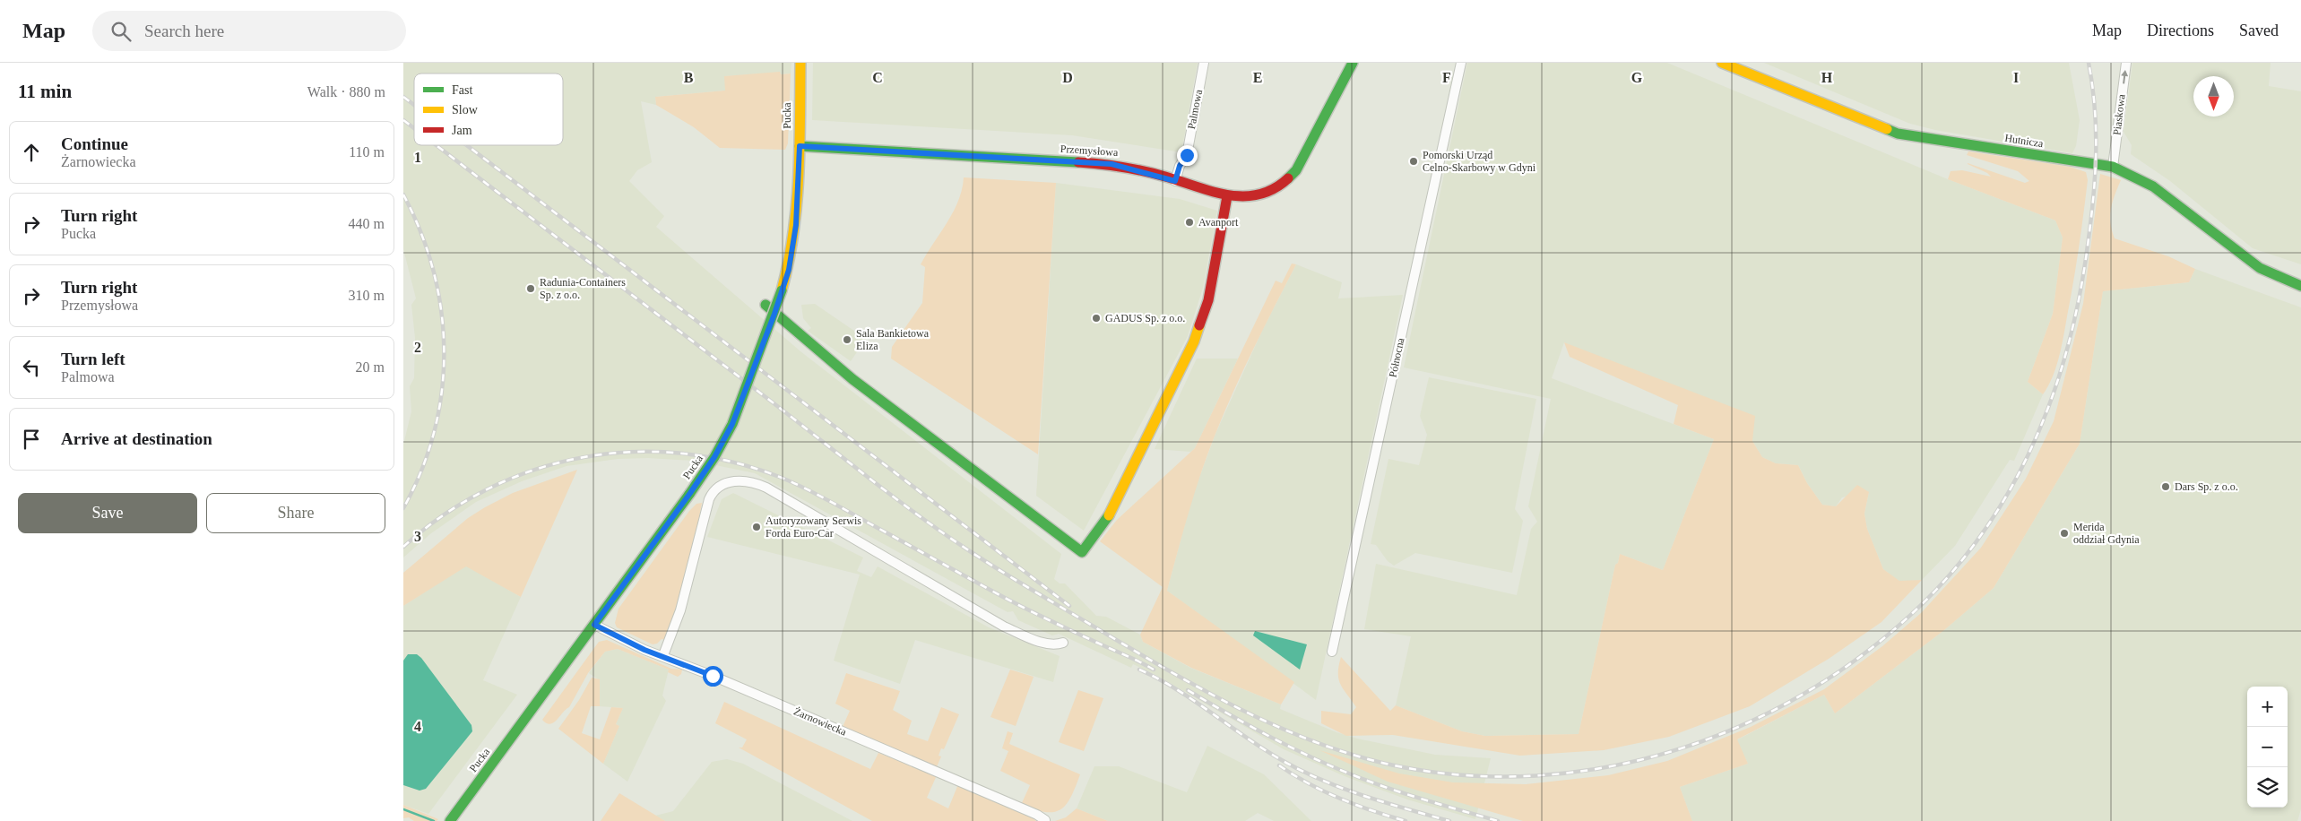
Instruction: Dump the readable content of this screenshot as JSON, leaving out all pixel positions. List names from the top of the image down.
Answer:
{
  "streets": {
    "street": [
      "Palmowa",
      "Piaskowa",
      "Pucka",
      "Hutnicza",
      "Przemysłowa",
      "Północna",
      "Żarnowiecka"
    ]
  },
  "crossings": [
    ["Palmowa", "Przemysłowa"],
    ["Piaskowa", "Hutnicza"],
    ["Pucka", "Przemysłowa"],
    ["Pucka", "Żarnowiecka"]
  ],
  "one_way": ["Piaskowa"],
  "places": [
    "Pomorski Urząd Celno-Skarbowy w Gdyni",
    "Avanport",
    "Radunia-Containers Sp. z o.o.",
    "GADUS Sp. z o.o.",
    "Sala Bankietowa Eliza",
    "Dars Sp. z o.o.",
    "Autoryzowany Serwis Forda Euro-Car",
    "Merida oddział Gdynia"
  ],
  "legend": ["Fast", "Slow", "Jam"],
  "north": "bottom",
  "page": {
    "header": "Map",
    "search": "Search here",
    "nav": ["Map", "Directions", "Saved"],
    "heading": ["11 min", "Walk · 880 m"],
    "list": [
      ["Continue", "Żarnowiecka", "110 m"],
      ["Turn right", "Pucka", "440 m"],
      ["Turn right", "Przemysłowa", "310 m"],
      ["Turn left", "Palmowa", "20 m"],
      "Arrive at destination"
    ],
    "buttons": ["Save", "Share"],
    "map_buttons": ["+", "−"]
  },
  "grid": {
    "columns": [
      "B",
      "C",
      "D",
      "E",
      "F",
      "G",
      "H",
      "I"
    ],
    "rows": [
      "1",
      "2",
      "3",
      "4"
    ]
  }
}
